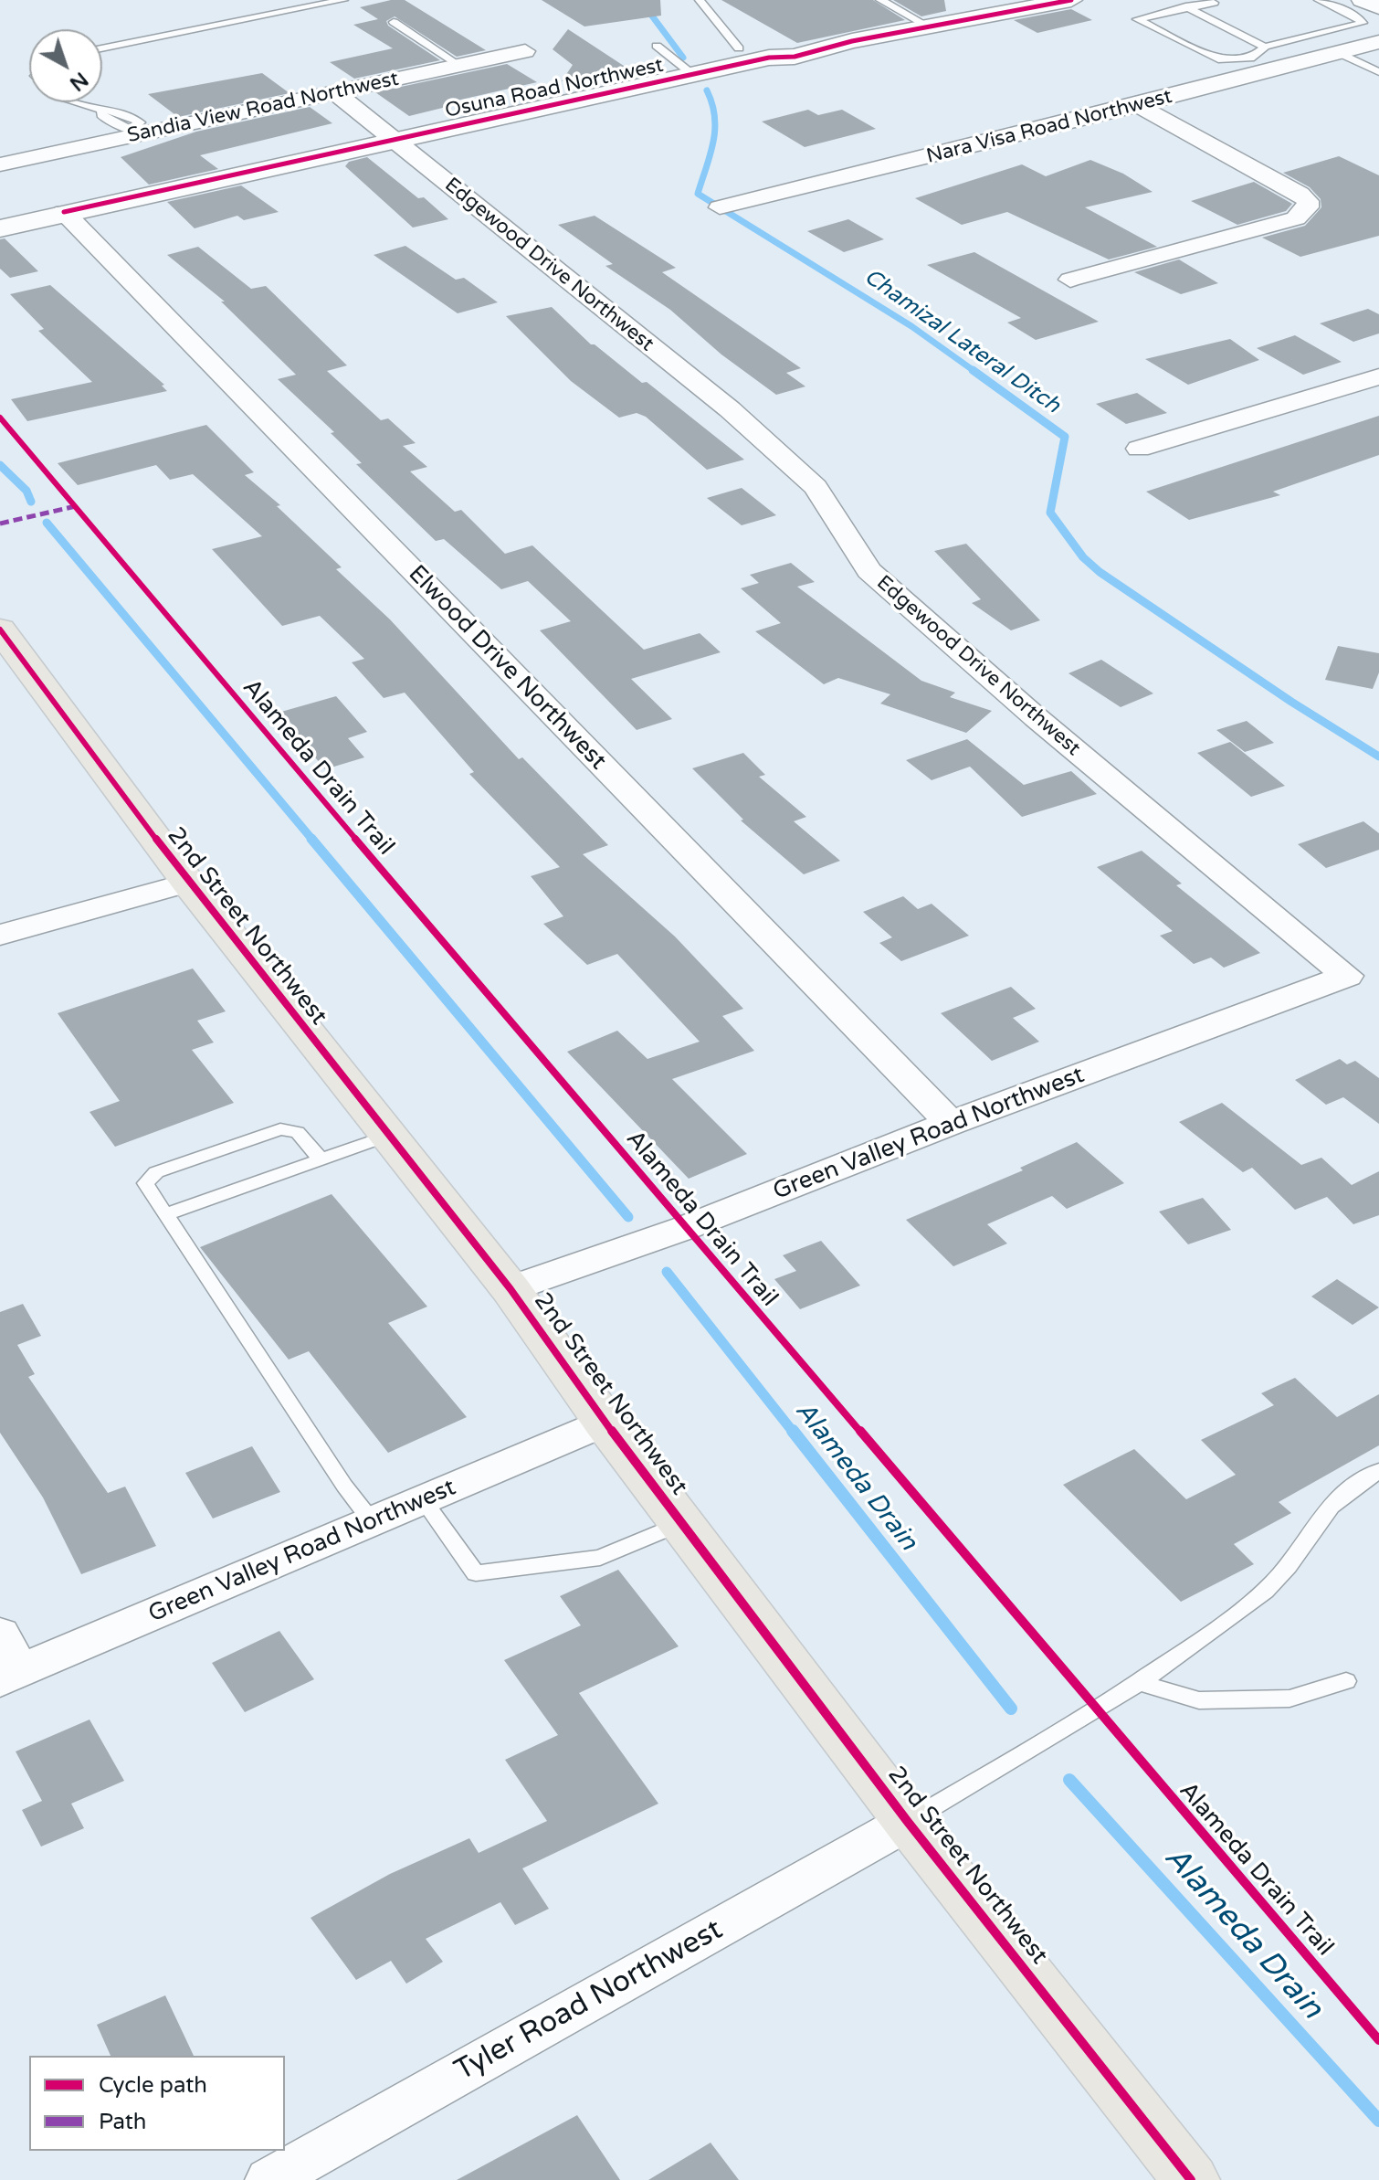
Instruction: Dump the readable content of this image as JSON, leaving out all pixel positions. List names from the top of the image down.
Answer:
{
  "streets": {
    "main road": ["Osuna Road Northwest", "2nd Street Northwest"],
    "street": [
      "Sandia View Road Northwest",
      "Nara Visa Road Northwest",
      "Edgewood Drive Northwest",
      "Elwood Drive Northwest",
      "Green Valley Road Northwest",
      "Tyler Road Northwest"
    ],
    "cycle path": ["Alameda Drain Trail"]
  },
  "crossings": [
    ["Osuna Road Northwest", "Edgewood Drive Northwest"],
    ["Osuna Road Northwest", "Elwood Drive Northwest"],
    ["Sandia View Road Northwest", "Edgewood Drive Northwest"],
    ["Edgewood Drive Northwest", "Green Valley Road Northwest"],
    ["Elwood Drive Northwest", "Green Valley Road Northwest"],
    ["2nd Street Northwest", "Green Valley Road Northwest"],
    ["2nd Street Northwest", "Tyler Road Northwest"]
  ],
  "water": ["Chamizal Lateral Ditch", "Alameda Drain"],
  "legend": ["Cycle path", "Path"],
  "north": "bottom right"
}
